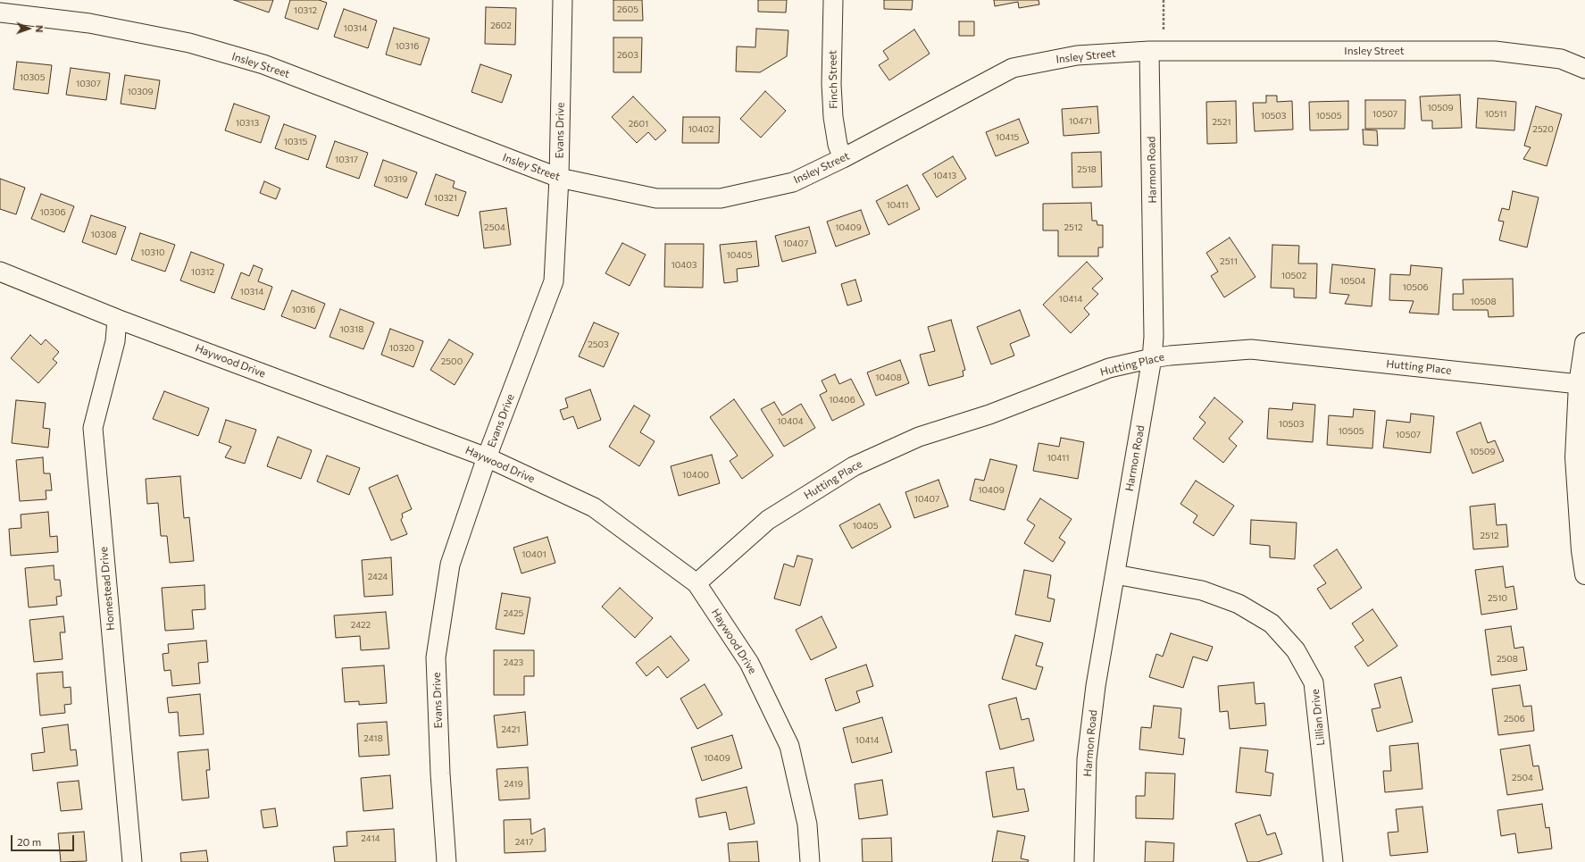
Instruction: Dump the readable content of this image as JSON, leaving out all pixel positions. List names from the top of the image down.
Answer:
{
  "streets": {
    "street": [
      "Insley Street",
      "Finch Street",
      "Evans Drive",
      "Harmon Road",
      "Haywood Drive",
      "Hutting Place",
      "Homestead Drive",
      "Lillian Drive"
    ]
  },
  "crossings": [
    ["Insley Street", "Finch Street"],
    ["Insley Street", "Evans Drive"],
    ["Insley Street", "Harmon Road"],
    ["Evans Drive", "Haywood Drive"],
    ["Harmon Road", "Hutting Place"],
    ["Harmon Road", "Lillian Drive"],
    ["Haywood Drive", "Hutting Place"],
    ["Haywood Drive", "Homestead Drive"]
  ],
  "house_numbers": [
    "2605",
    "10312",
    "2602",
    "10314",
    "10316",
    "2603",
    "10305",
    "10307",
    "10309",
    "10509",
    "10507",
    "10511",
    "10503",
    "10505",
    "10471",
    "2521",
    "10313",
    "2601",
    "10402",
    "2520",
    "10415",
    "10315",
    "10317",
    "2518",
    "10413",
    "10319",
    "10321",
    "10411",
    "10306",
    "2504",
    "10409",
    "2512",
    "10308",
    "10407",
    "10310",
    "10405",
    "2511",
    "10403",
    "10312",
    "10502",
    "10504",
    "10506",
    "10314",
    "10414",
    "10508",
    "10316",
    "10318",
    "2503",
    "10320",
    "2500",
    "10408",
    "10406",
    "10404",
    "10503",
    "10505",
    "10507",
    "10509",
    "10411",
    "10400",
    "10409",
    "10407",
    "10405",
    "2512",
    "10401",
    "2424",
    "2510",
    "2425",
    "2422",
    "2508",
    "2423",
    "2506",
    "2421",
    "2418",
    "10414",
    "10409",
    "2504",
    "2419",
    "2414",
    "2417"
  ],
  "scale_bar": "20 m",
  "north": "right"
}
